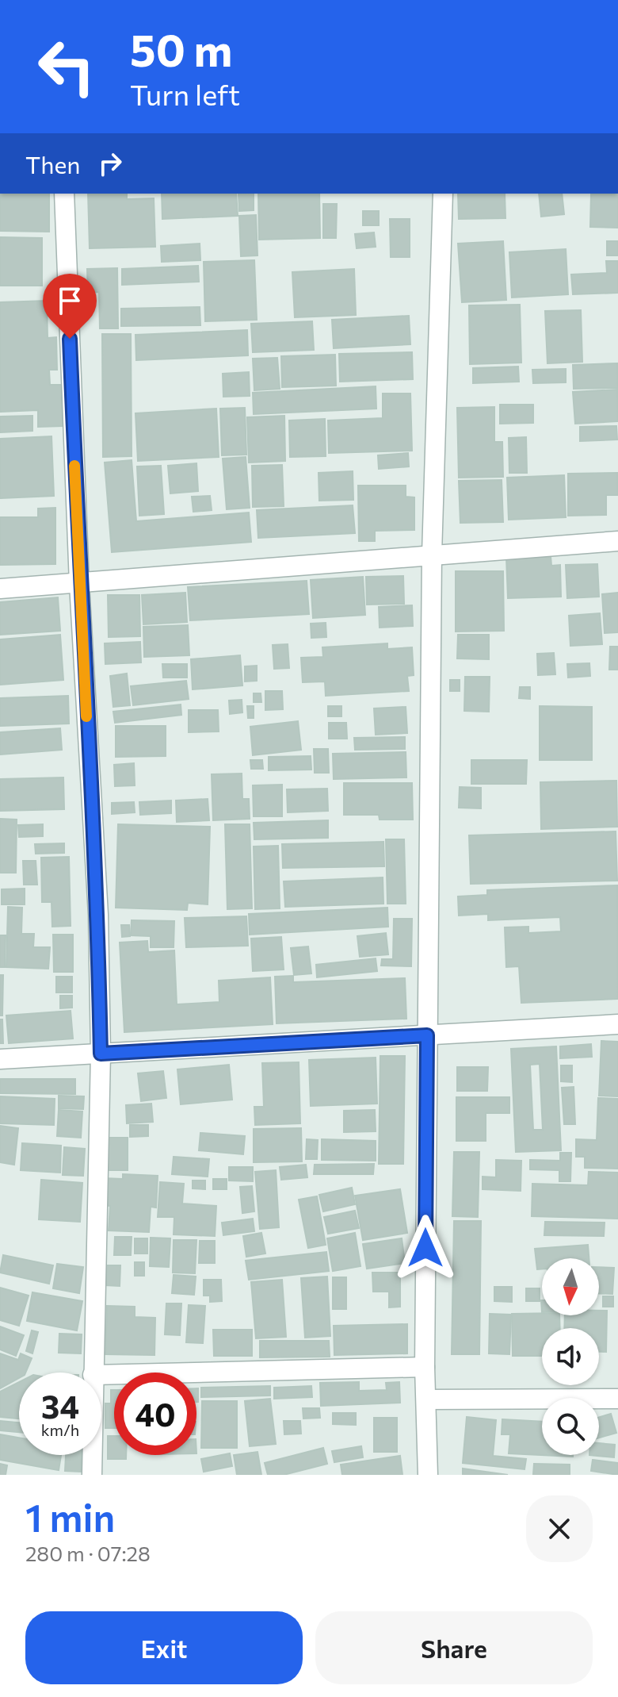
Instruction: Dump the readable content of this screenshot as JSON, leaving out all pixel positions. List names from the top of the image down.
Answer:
{
  "north": "bottom",
  "page": {
    "turn": ["50 m", "Turn left"],
    "then": "Then",
    "speed": "34 km/h",
    "limit": "40",
    "heading": ["1 min", "280 m · 07:28"],
    "buttons": ["Exit", "Share"]
  }
}
